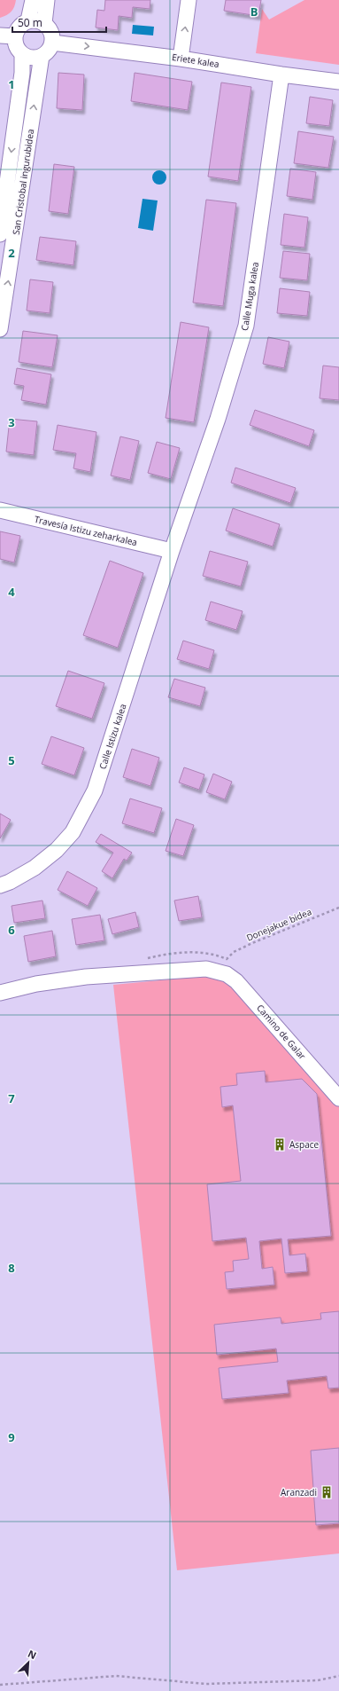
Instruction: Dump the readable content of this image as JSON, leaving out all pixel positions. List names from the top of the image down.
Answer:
{
  "streets": {
    "street": [
      "Eriete kalea",
      "San Cristobal ingurubidea",
      "Calle Muga kalea",
      "Travesía Istizu zeharkalea",
      "Calle Istizu kalea",
      "Camino de Galar"
    ],
    "path": ["Donejakue bidea"]
  },
  "crossings": [
    ["Eriete kalea", "San Cristobal ingurubidea"],
    ["Eriete kalea", "Calle Muga kalea"],
    ["Calle Muga kalea", "Travesía Istizu zeharkalea"],
    ["Calle Muga kalea", "Calle Istizu kalea"],
    ["Travesía Istizu zeharkalea", "Calle Istizu kalea"],
    ["Donejakue bidea", "Camino de Galar"]
  ],
  "one_way": ["Eriete kalea"],
  "places": {
    "building": ["Aspace", "Aranzadi"]
  },
  "scale_bar": "50 m",
  "north": "top right",
  "grid": {
    "columns": ["B"],
    "rows": [
      "1",
      "2",
      "3",
      "4",
      "5",
      "6",
      "7",
      "8",
      "9"
    ]
  }
}
